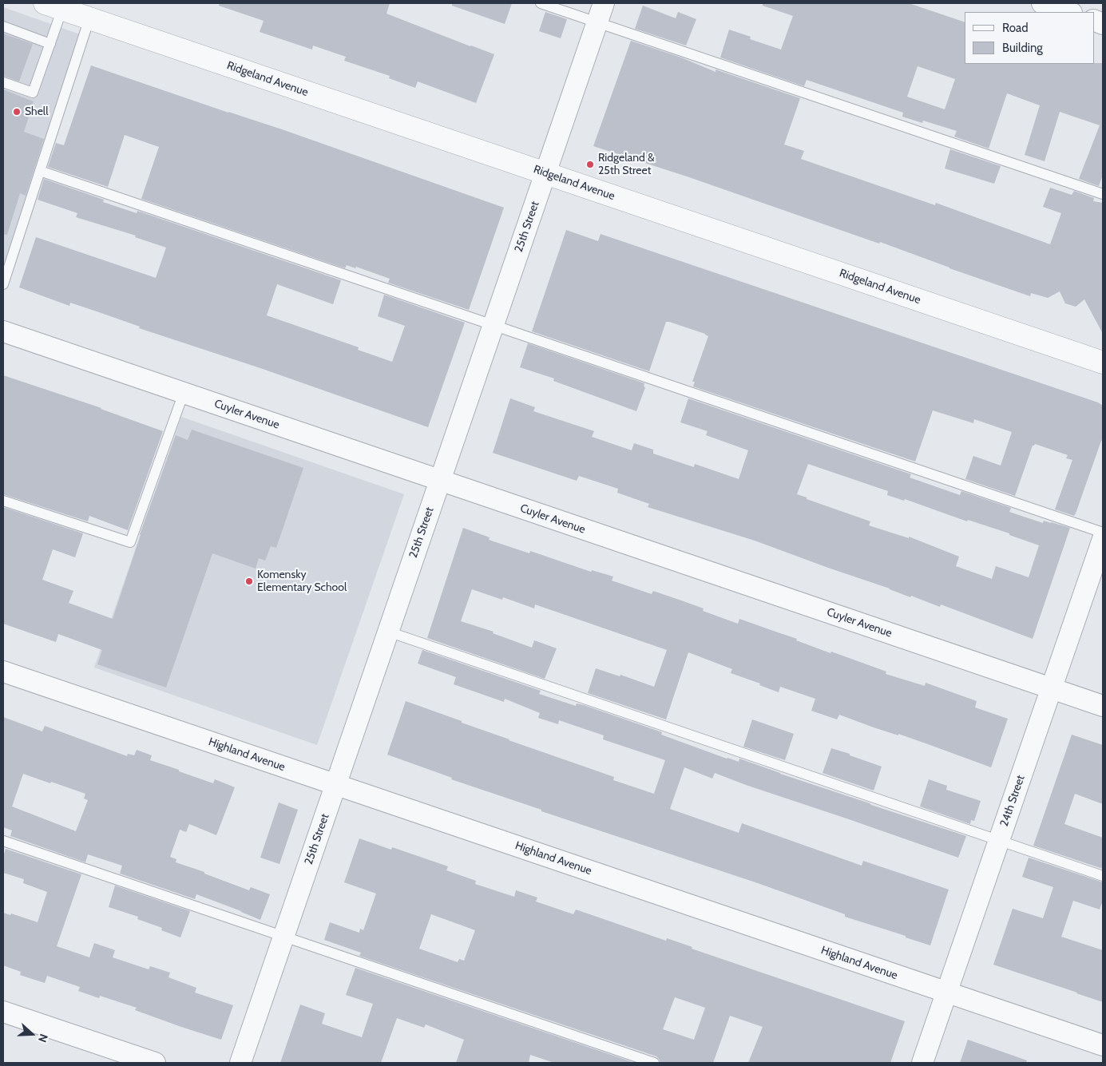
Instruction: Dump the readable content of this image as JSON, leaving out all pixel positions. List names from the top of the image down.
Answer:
{
  "streets": {
    "street": [
      "Ridgeland Avenue",
      "25th Street",
      "Cuyler Avenue",
      "Highland Avenue",
      "24th Street"
    ]
  },
  "crossings": [
    ["Ridgeland Avenue", "25th Street"],
    ["25th Street", "Cuyler Avenue"],
    ["25th Street", "Highland Avenue"],
    ["Cuyler Avenue", "24th Street"],
    ["Highland Avenue", "24th Street"]
  ],
  "places": ["Shell", "Ridgeland & 25th Street", "Komensky Elementary School"],
  "legend": ["Road", "Building"],
  "north": "right"
}
